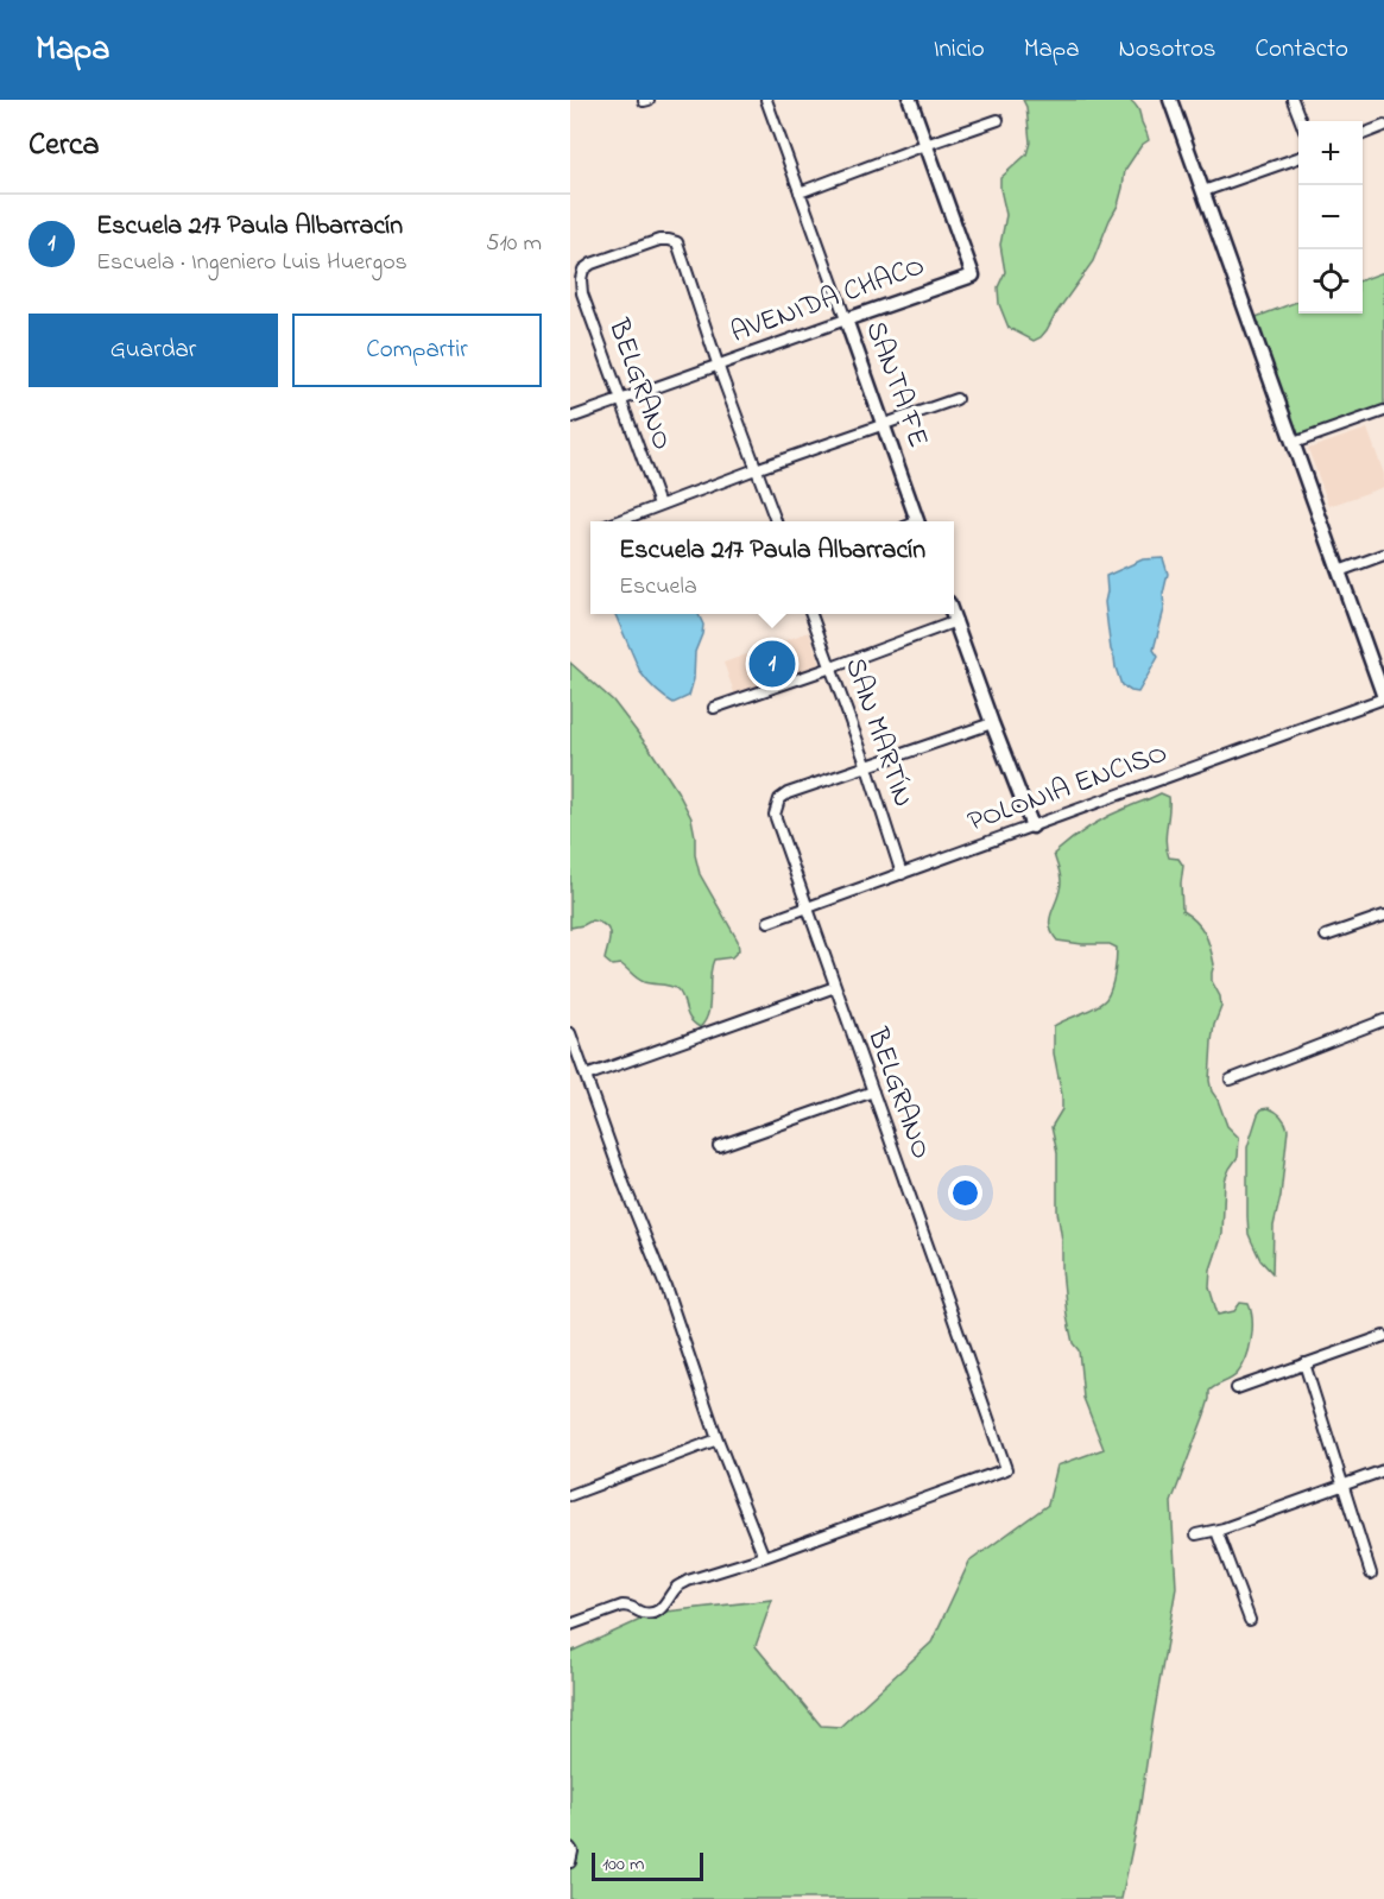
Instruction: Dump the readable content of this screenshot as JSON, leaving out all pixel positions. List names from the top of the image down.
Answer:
{
  "streets": {
    "main road": ["AVENIDA CHACO", "SANTA FE"],
    "street": ["BELGRANO", "SAN MARTÍN", "POLONIA ENCISO"]
  },
  "crossings": [
    ["AVENIDA CHACO", "BELGRANO"],
    ["AVENIDA CHACO", "SANTA FE"],
    ["BELGRANO", "SAN MARTÍN"],
    ["BELGRANO", "POLONIA ENCISO"],
    ["SAN MARTÍN", "POLONIA ENCISO"]
  ],
  "scale_bar": "100 m",
  "page": {
    "header": "Mapa",
    "nav": [
      "Inicio",
      "Mapa",
      "Nosotros",
      "Contacto"
    ],
    "heading": "Cerca",
    "map_buttons": ["+", "−"],
    "list": [
      {
        "mark": "1",
        "name": "Escuela 217 Paula Albarracín",
        "note": "Escuela · Ingeniero Luis Huergos",
        "value": "510 m"
      }
    ],
    "buttons": ["Guardar", "Compartir"],
    "popup": ["Escuela 217 Paula Albarracín", "Escuela"],
    "pins": "1",
    "scale": "100 m"
  }
}
